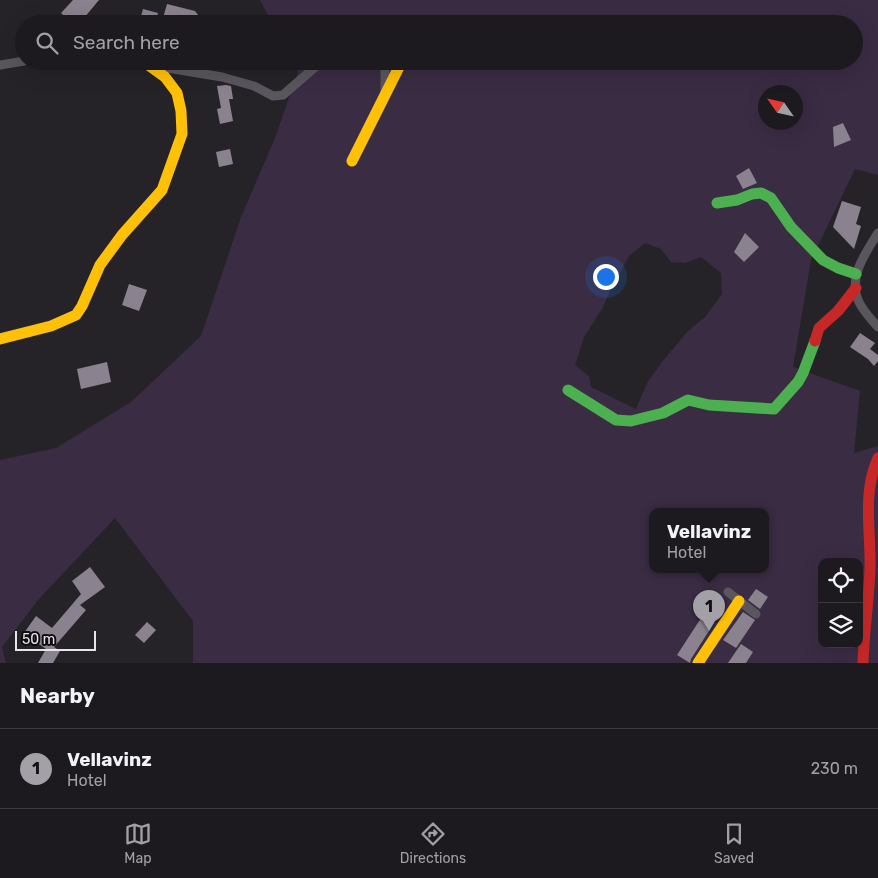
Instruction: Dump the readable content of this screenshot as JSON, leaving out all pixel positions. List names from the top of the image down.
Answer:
{
  "scale_bar": "50 m",
  "north": "top left",
  "page": {
    "search": "Search here",
    "popup": ["Vellavinz", "Hotel"],
    "pins": "1",
    "scale": "50 m",
    "heading": "Nearby",
    "list": [
      {
        "mark": "1",
        "name": "Vellavinz",
        "note": "Hotel",
        "value": "230 m"
      }
    ],
    "nav": ["Map", "Directions", "Saved"]
  }
}
